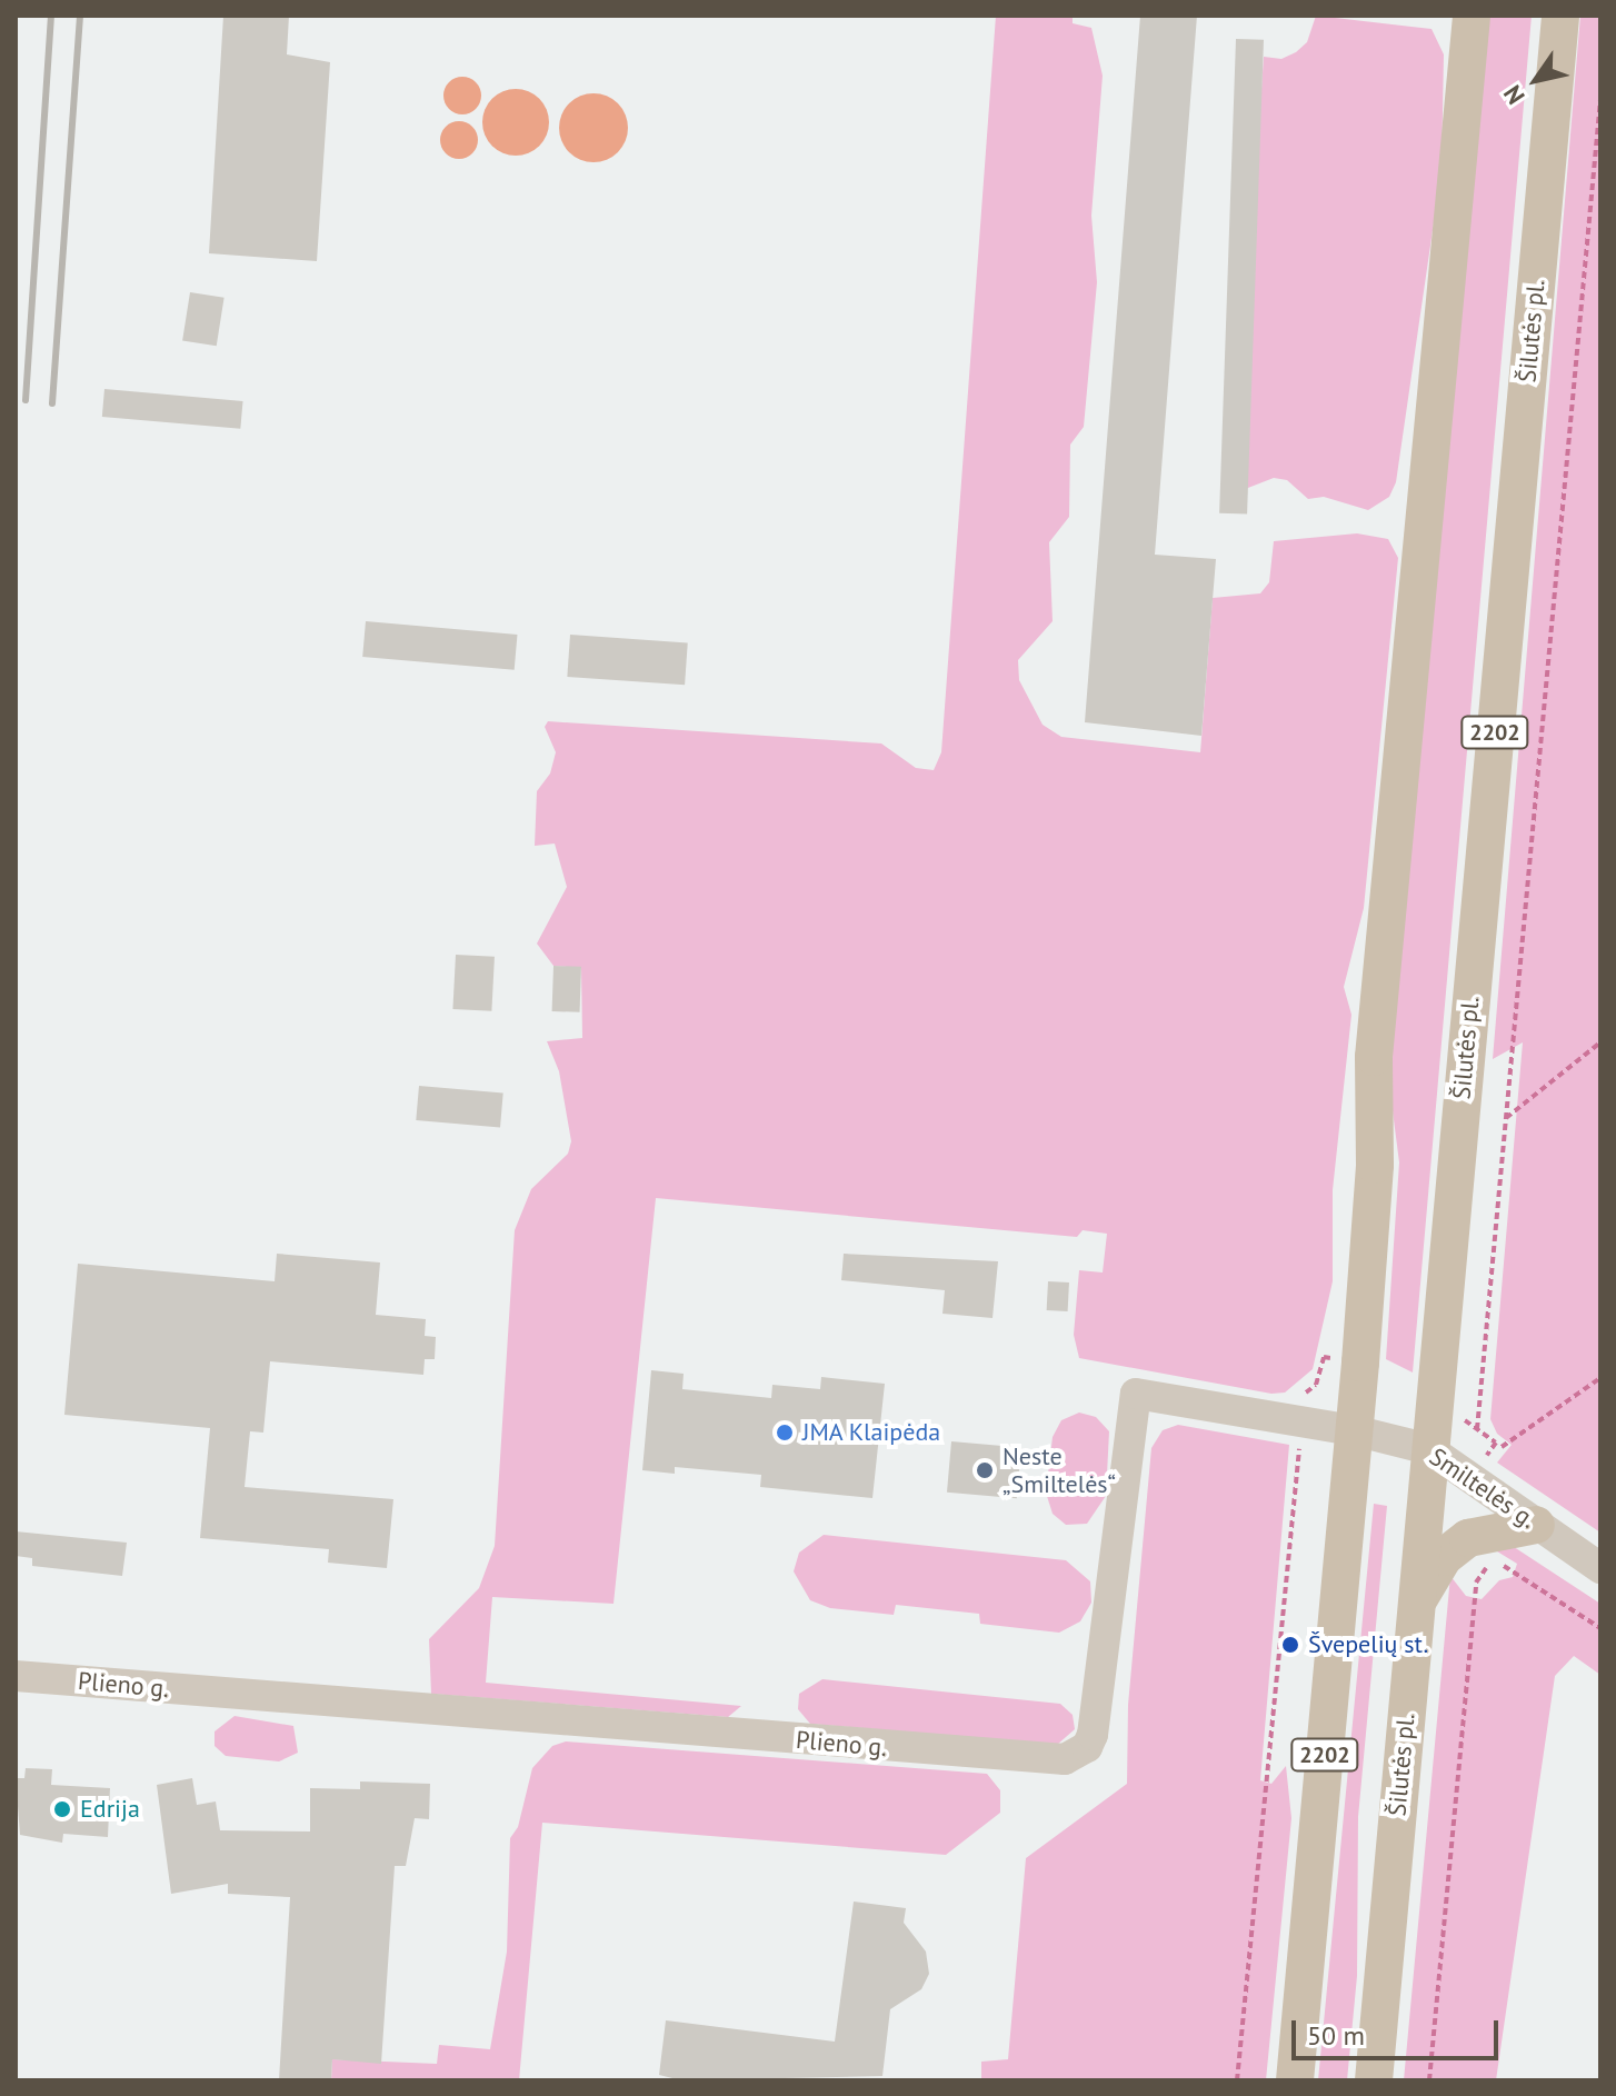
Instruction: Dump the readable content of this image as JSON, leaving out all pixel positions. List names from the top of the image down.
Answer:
{
  "streets": {
    "main road": ["Šilutės pl.", "2202"],
    "street": ["Smiltelės g.", "Plieno g."]
  },
  "crossings": [
    ["Šilutės pl.", "Smiltelės g."],
    ["2202", "Smiltelės g."],
    ["2202", "Plieno g."],
    ["Smiltelės g.", "Plieno g."]
  ],
  "places": [
    "JMA Klaipėda",
    "Neste „Smiltelės“",
    "Švepelių st.",
    "Edrija"
  ],
  "scale_bar": "50 m",
  "north": "bottom left"
}
